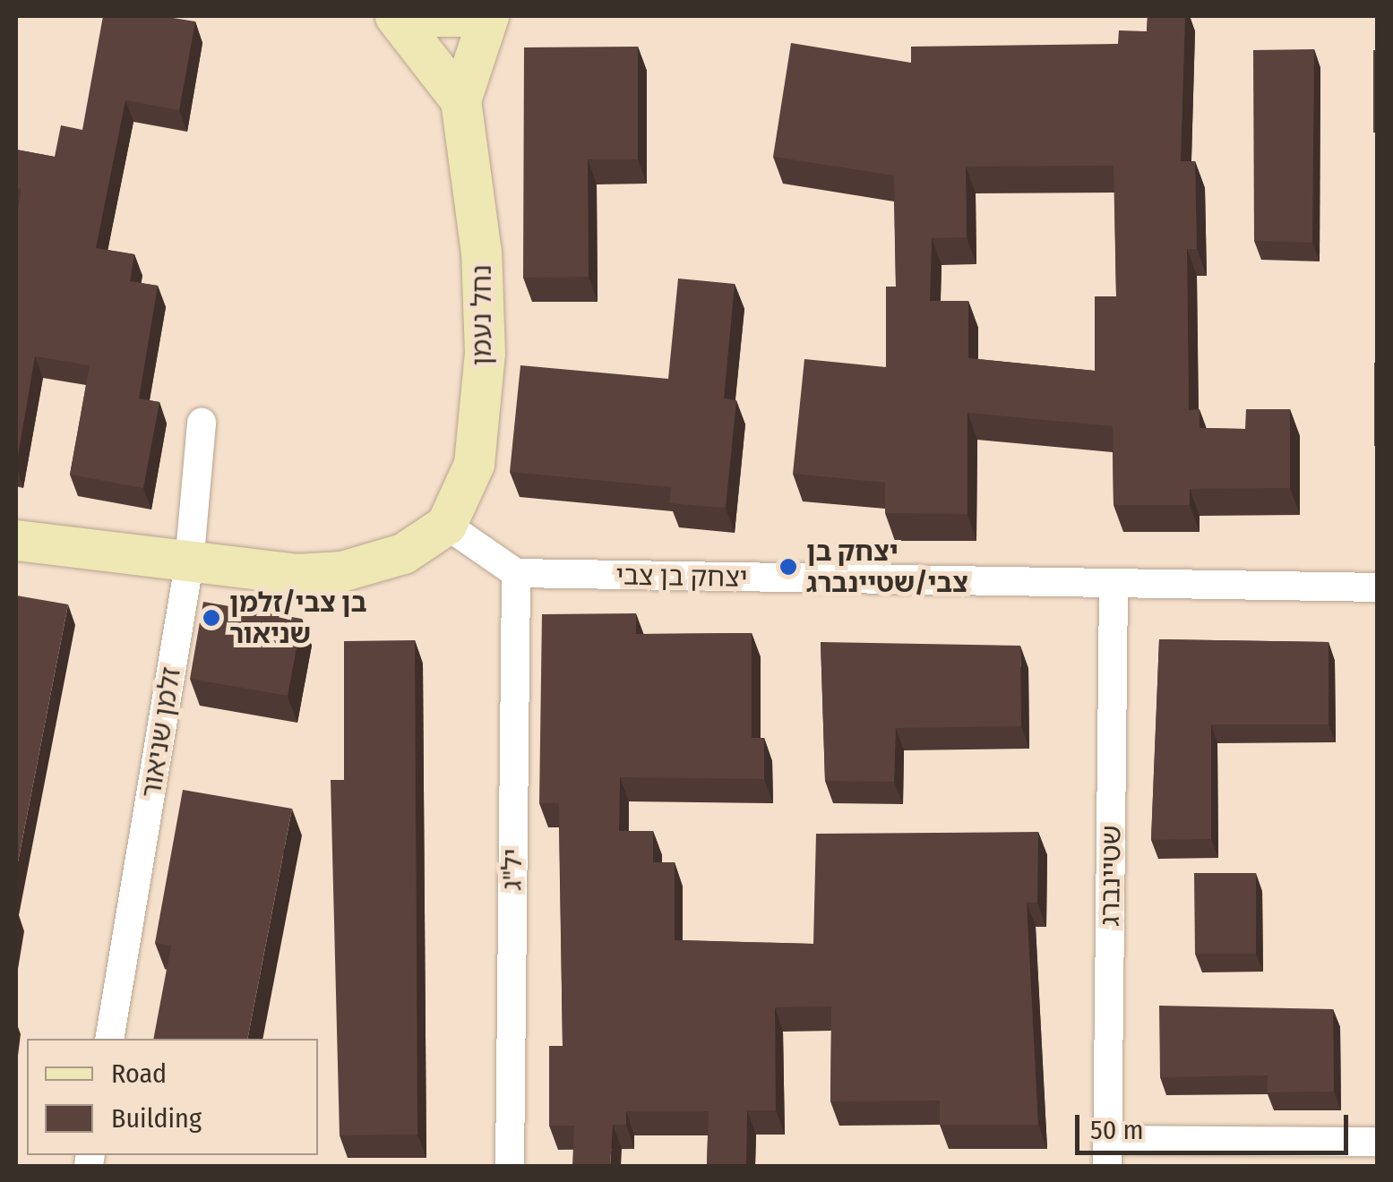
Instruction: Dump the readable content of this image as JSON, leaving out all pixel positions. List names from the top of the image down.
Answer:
{
  "streets": {
    "street": [
      "נחל נעמן",
      "יצחק בן צבי",
      "זלמן שניאור",
      "יל\"ג",
      "שטיינברג"
    ]
  },
  "crossings": [
    ["יצחק בן צבי", "יל\"ג"],
    ["יצחק בן צבי", "שטיינברג"]
  ],
  "places": ["יצחק בן צבי/שטיינברג", "בן צבי/זלמן שניאור"],
  "legend": ["Road", "Building"],
  "scale_bar": "50 m"
}
